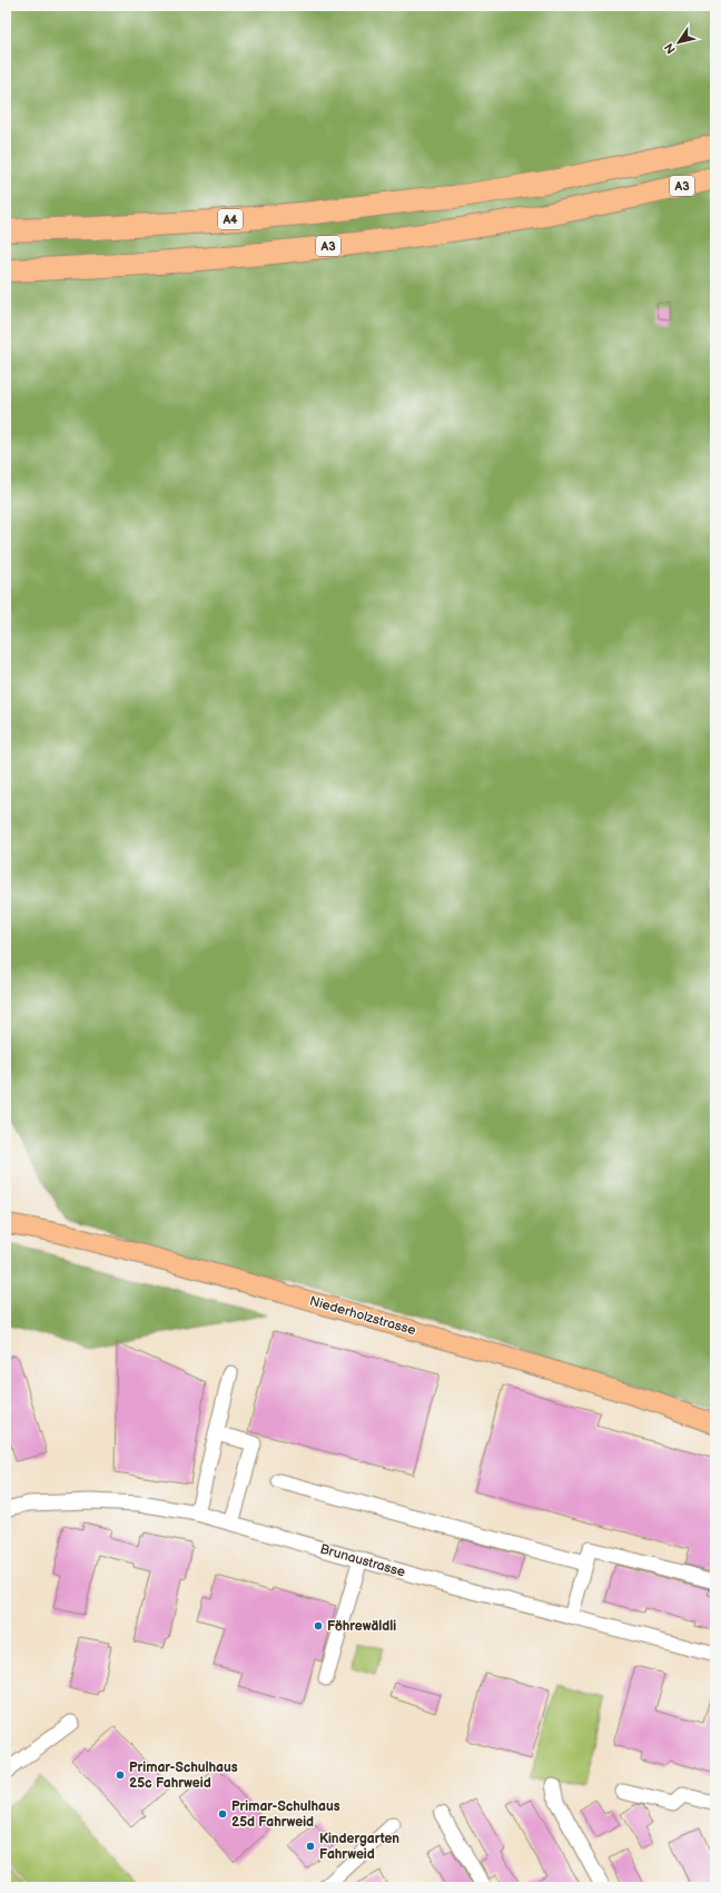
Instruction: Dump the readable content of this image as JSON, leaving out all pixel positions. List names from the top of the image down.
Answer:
{
  "streets": {
    "highway": ["A3", "A4"],
    "main road": ["Niederholzstrasse"],
    "street": ["Brunaustrasse"]
  },
  "crossings": [
    ["A3", "A4"]
  ],
  "places": [
    "Föhrewäldli",
    "Primar-Schulhaus 25c Fahrweid",
    "Primar-Schulhaus 25d Fahrweid",
    "Kindergarten Fahrweid"
  ],
  "north": "bottom left"
}
